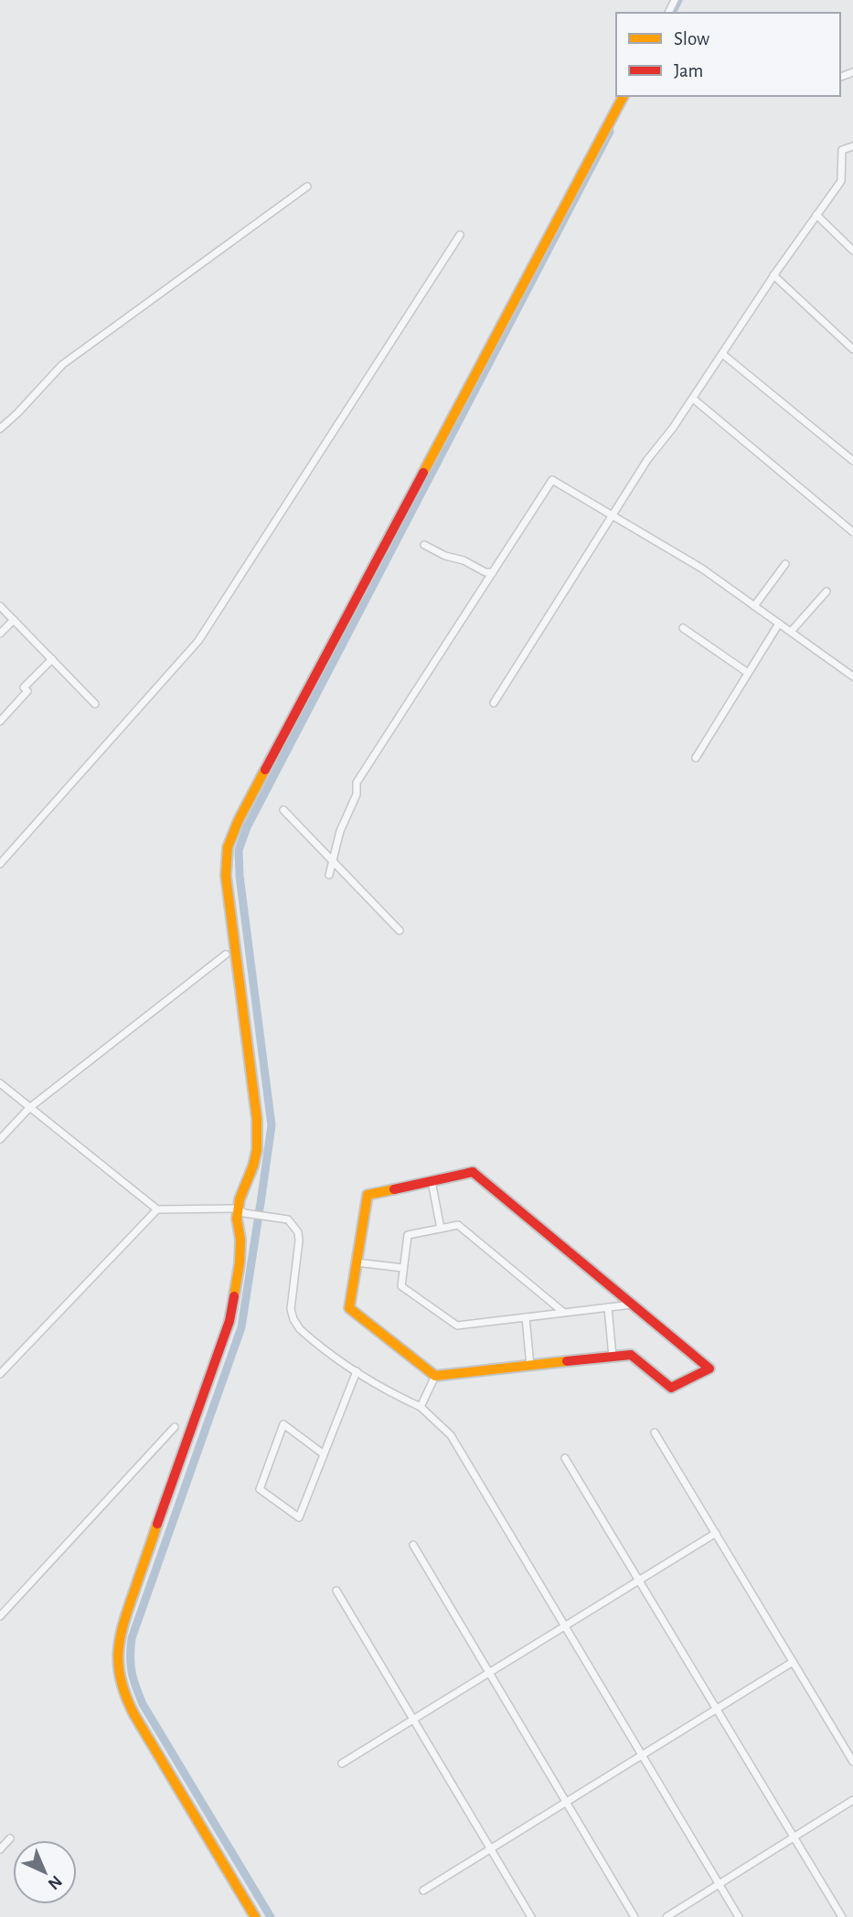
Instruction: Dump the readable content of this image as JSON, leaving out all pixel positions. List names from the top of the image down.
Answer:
{
  "legend": ["Slow", "Jam"],
  "north": "bottom right"
}
